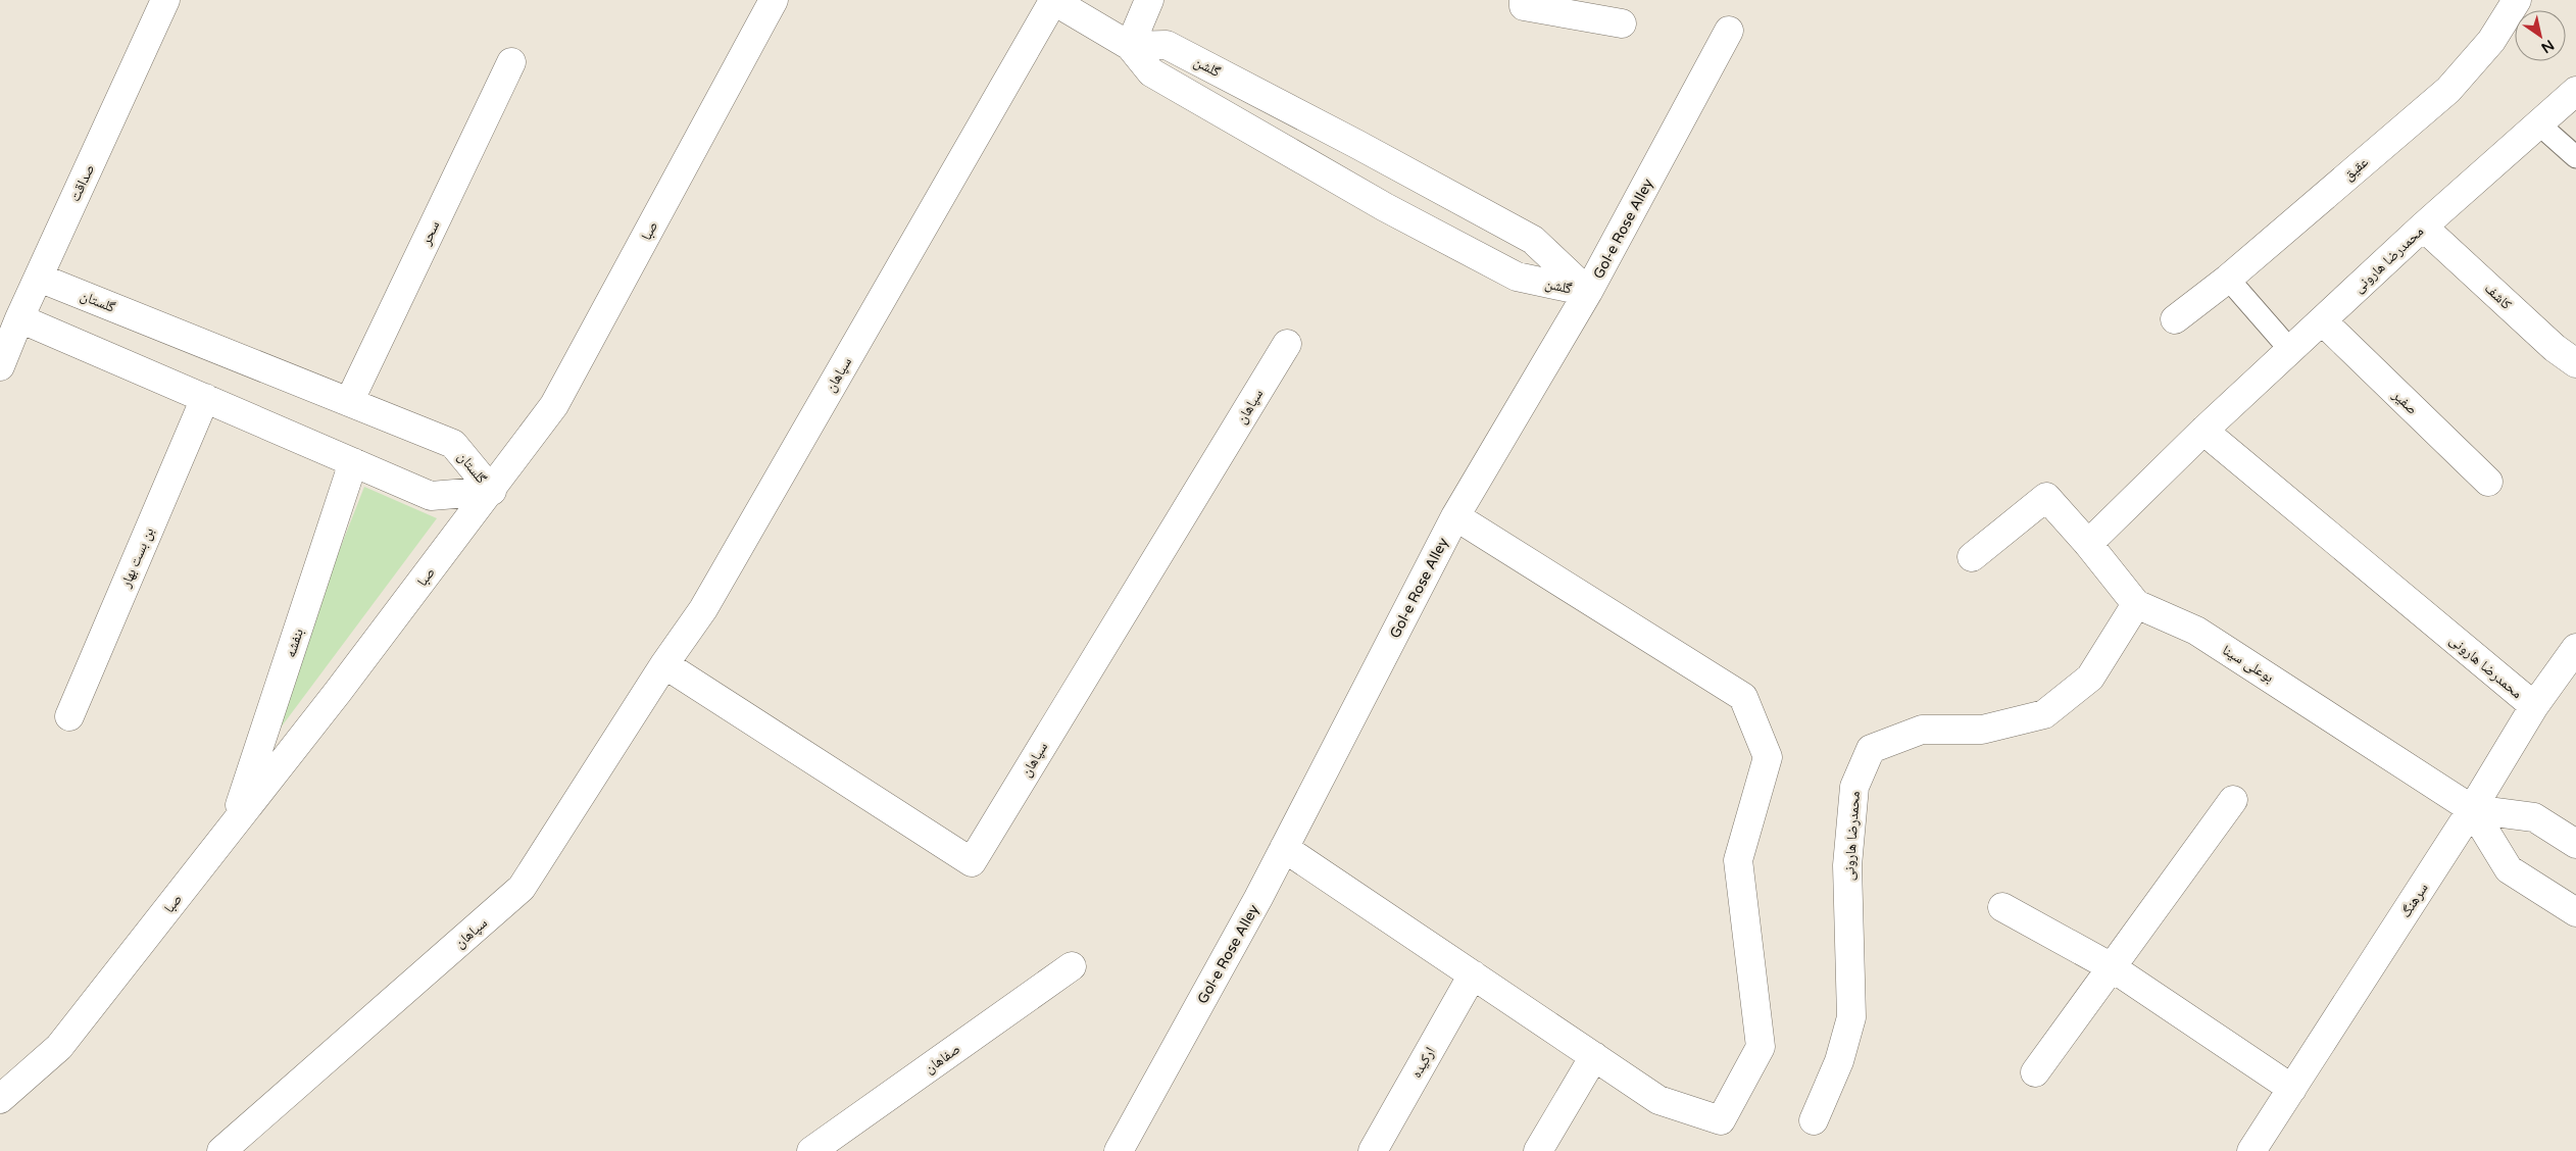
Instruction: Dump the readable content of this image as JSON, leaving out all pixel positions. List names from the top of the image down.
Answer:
{
  "streets": {
    "street": [
      "گلشن",
      "عقیق",
      "صداقت",
      "Gol-e Rose Alley",
      "صبا",
      "سحر",
      "محمدرضا هارونی",
      "کاشف",
      "گلستان",
      "سپاهان",
      "صفیر",
      "بن بست بهار",
      "بنفشه",
      "بوعلی سینا",
      "سرهنگ",
      "صفاهان",
      "ارکیده"
    ]
  },
  "crossings": [
    ["گلشن", "Gol-e Rose Alley"],
    ["گلشن", "سپاهان"],
    ["صداقت", "گلستان"],
    ["صبا", "گلستان"],
    ["صبا", "بنفشه"],
    ["سحر", "گلستان"],
    ["محمدرضا هارونی", "کاشف"],
    ["محمدرضا هارونی", "صفیر"],
    ["محمدرضا هارونی", "بوعلی سینا"],
    ["محمدرضا هارونی", "سرهنگ"],
    ["گلستان", "بن بست بهار"],
    ["گلستان", "بنفشه"],
    ["بوعلی سینا", "سرهنگ"]
  ],
  "north": "bottom right"
}
